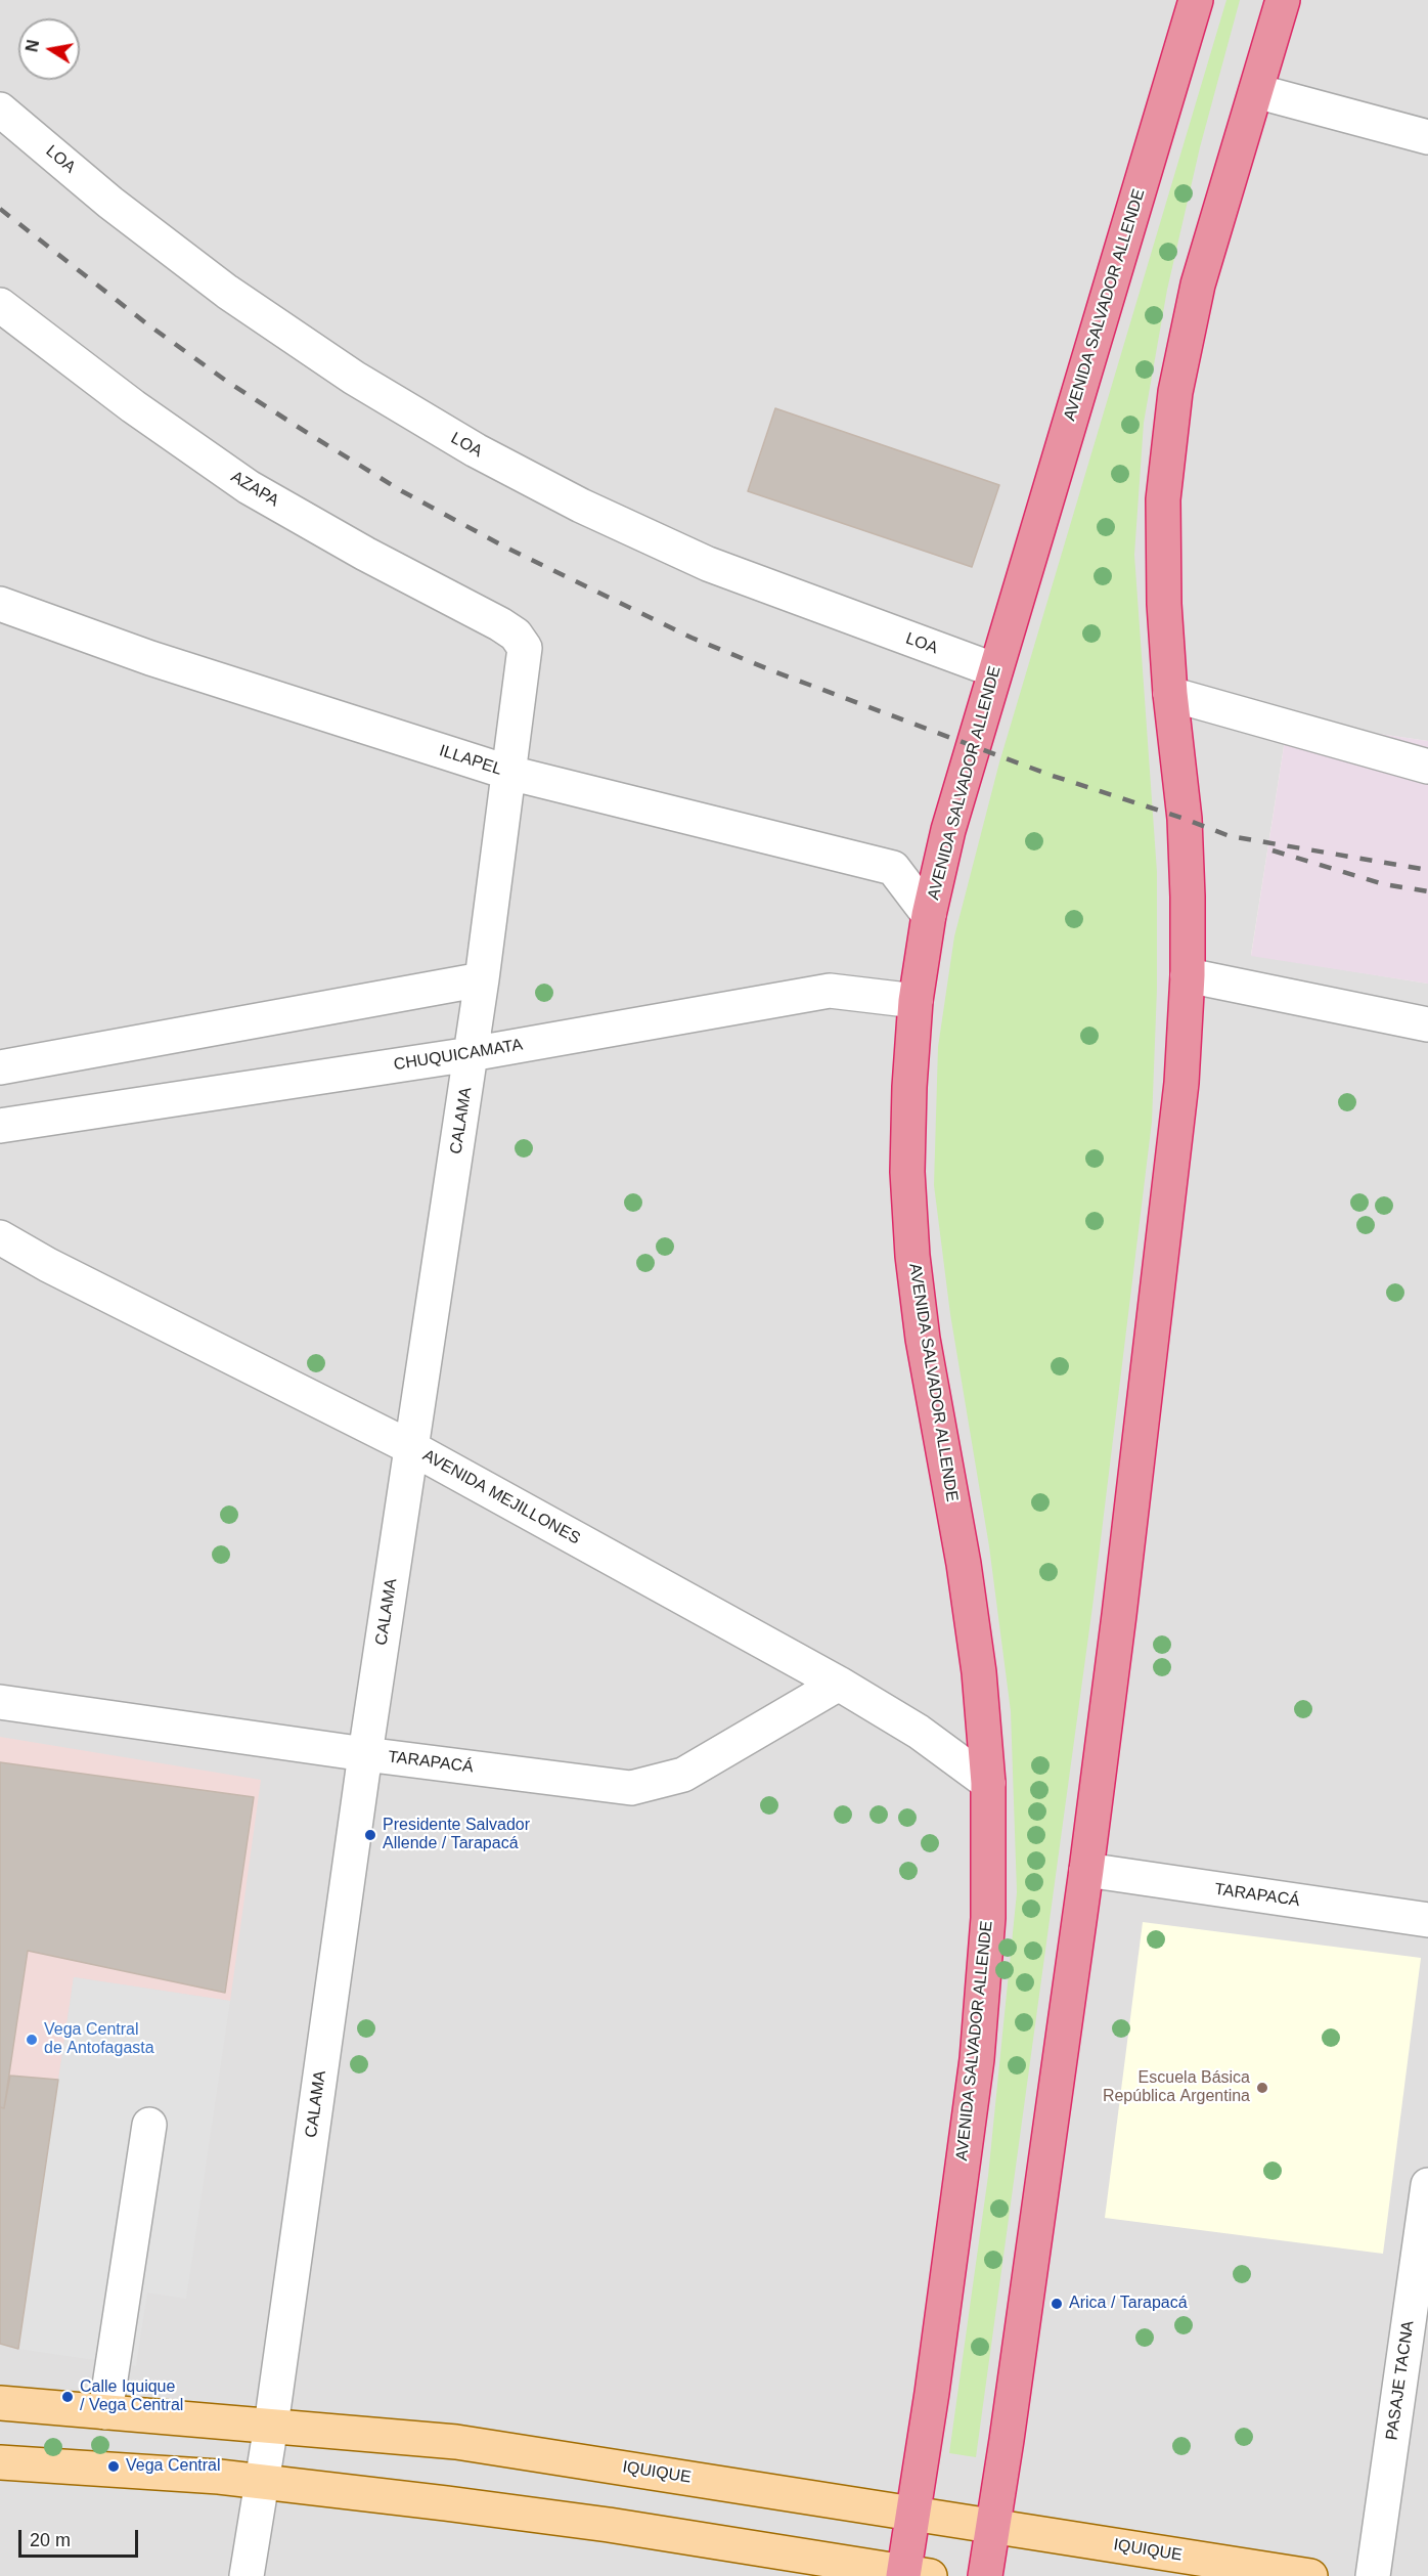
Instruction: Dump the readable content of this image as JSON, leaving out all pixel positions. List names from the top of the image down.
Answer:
{
  "streets": {
    "highway": ["AVENIDA SALVADOR ALLENDE"],
    "main road": ["IQUIQUE"],
    "street": [
      "LOA",
      "AZAPA",
      "ILLAPEL",
      "CHUQUICAMATA",
      "CALAMA",
      "AVENIDA MEJILLONES",
      "TARAPACÁ",
      "PASAJE TACNA"
    ]
  },
  "crossings": [
    ["LOA", "AVENIDA SALVADOR ALLENDE"],
    ["AVENIDA SALVADOR ALLENDE", "ILLAPEL"],
    ["AVENIDA SALVADOR ALLENDE", "CHUQUICAMATA"],
    ["AVENIDA SALVADOR ALLENDE", "AVENIDA MEJILLONES"],
    ["AVENIDA SALVADOR ALLENDE", "IQUIQUE"],
    ["AZAPA", "CALAMA"],
    ["ILLAPEL", "CALAMA"],
    ["CHUQUICAMATA", "CALAMA"],
    ["CALAMA", "AVENIDA MEJILLONES"],
    ["CALAMA", "TARAPACÁ"],
    ["CALAMA", "IQUIQUE"],
    ["AVENIDA MEJILLONES", "TARAPACÁ"]
  ],
  "places": [
    "Presidente Salvador Allende / Tarapacá",
    "Vega Central de Antofagasta",
    "Escuela Básica República Argentina",
    "Arica / Tarapacá",
    "Calle Iquique / Vega Central",
    "Vega Central"
  ],
  "scale_bar": "20 m",
  "north": "left"
}
